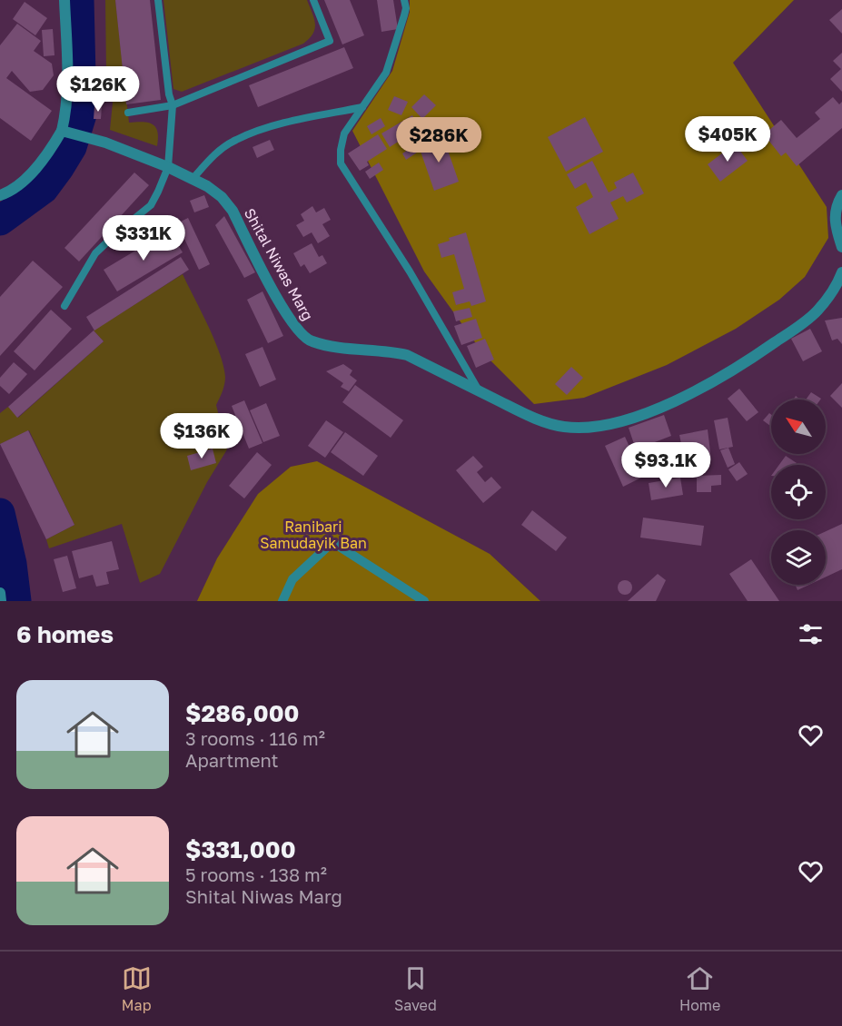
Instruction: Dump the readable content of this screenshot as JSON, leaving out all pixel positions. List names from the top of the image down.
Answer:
{
  "streets": {
    "street": ["Shital Niwas Marg"]
  },
  "parks": ["Ranibari Samudayik Ban"],
  "north": "top left",
  "page": {
    "price": [
      "$126K",
      "$405K",
      "$286K",
      "$331K",
      "$136K",
      "$93.1K"
    ],
    "heading": "6 homes",
    "list": [
      {
        "name": "$286,000",
        "note": "3 rooms · 116 m² · Apartment"
      },
      {
        "name": "$331,000",
        "note": "5 rooms · 138 m² · Shital Niwas Marg"
      }
    ],
    "tabs": ["Map", "Saved", "Home"]
  }
}
